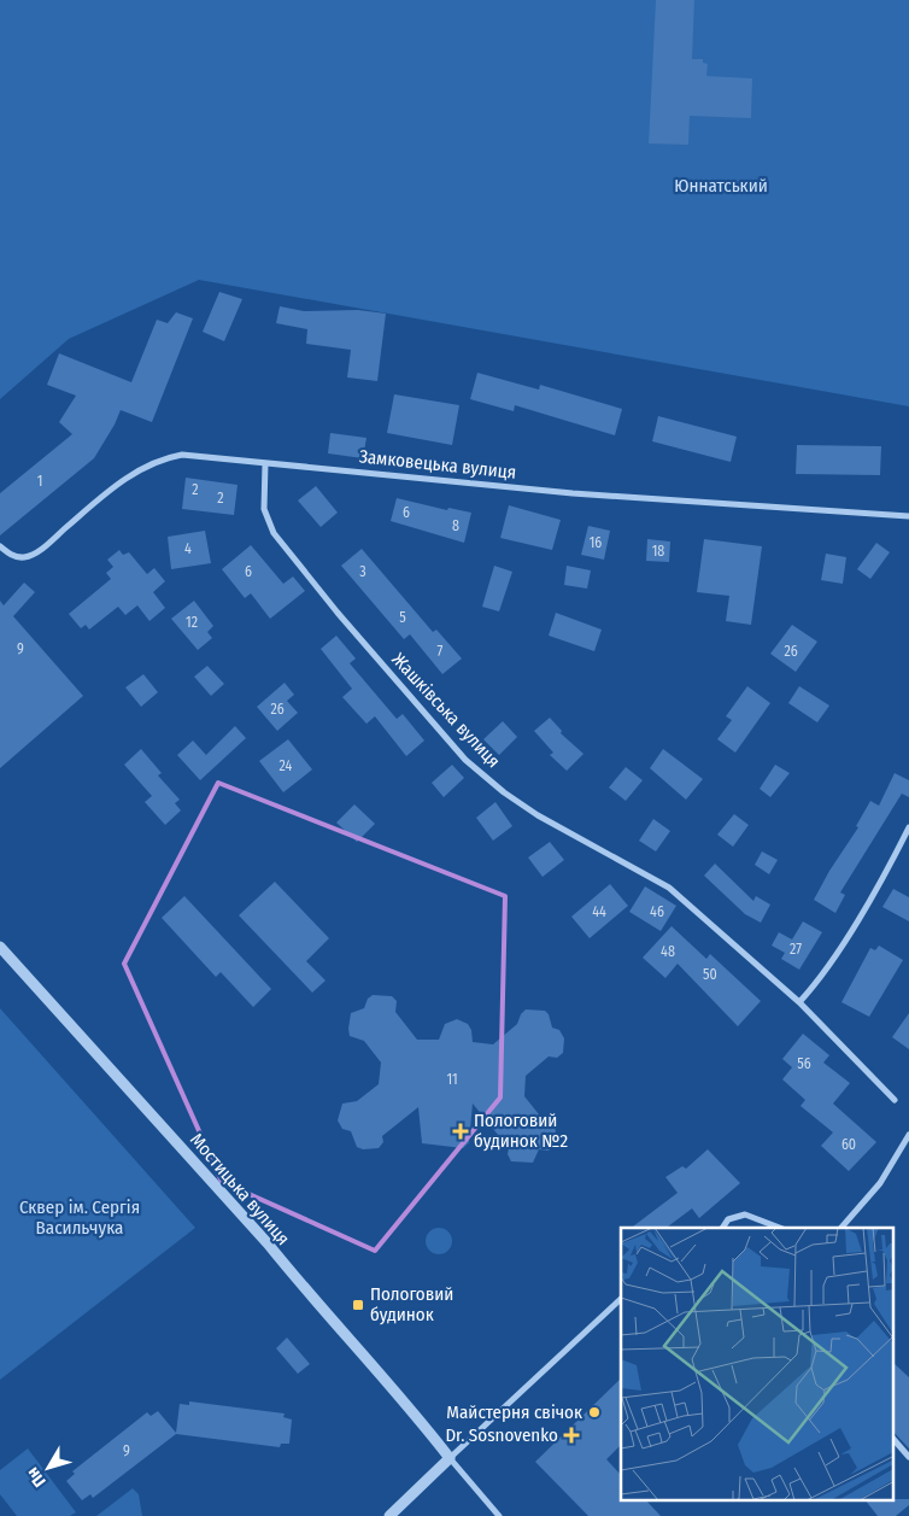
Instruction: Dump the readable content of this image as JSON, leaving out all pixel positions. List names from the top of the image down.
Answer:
{
  "streets": {
    "street": ["Замковецька вулиця", "Жашківська вулиця", "Мостицька вулиця"]
  },
  "crossings": [
    ["Замковецька вулиця", "Жашківська вулиця"]
  ],
  "parks": ["Юннатський", "Сквер ім. Сергія Васильчука"],
  "places": {
    "health": ["Пологовий будинок №2", "Dr. Sosnovenko"],
    "transit": ["Пологовий будинок"],
    "other": ["Майстерня свічок"]
  },
  "house_numbers": [
    "1",
    "2",
    "2",
    "6",
    "8",
    "16",
    "4",
    "18",
    "6",
    "3",
    "5",
    "12",
    "9",
    "7",
    "26",
    "26",
    "24",
    "44",
    "46",
    "27",
    "48",
    "50",
    "56",
    "11",
    "60",
    "9"
  ],
  "north": "bottom left"
}
